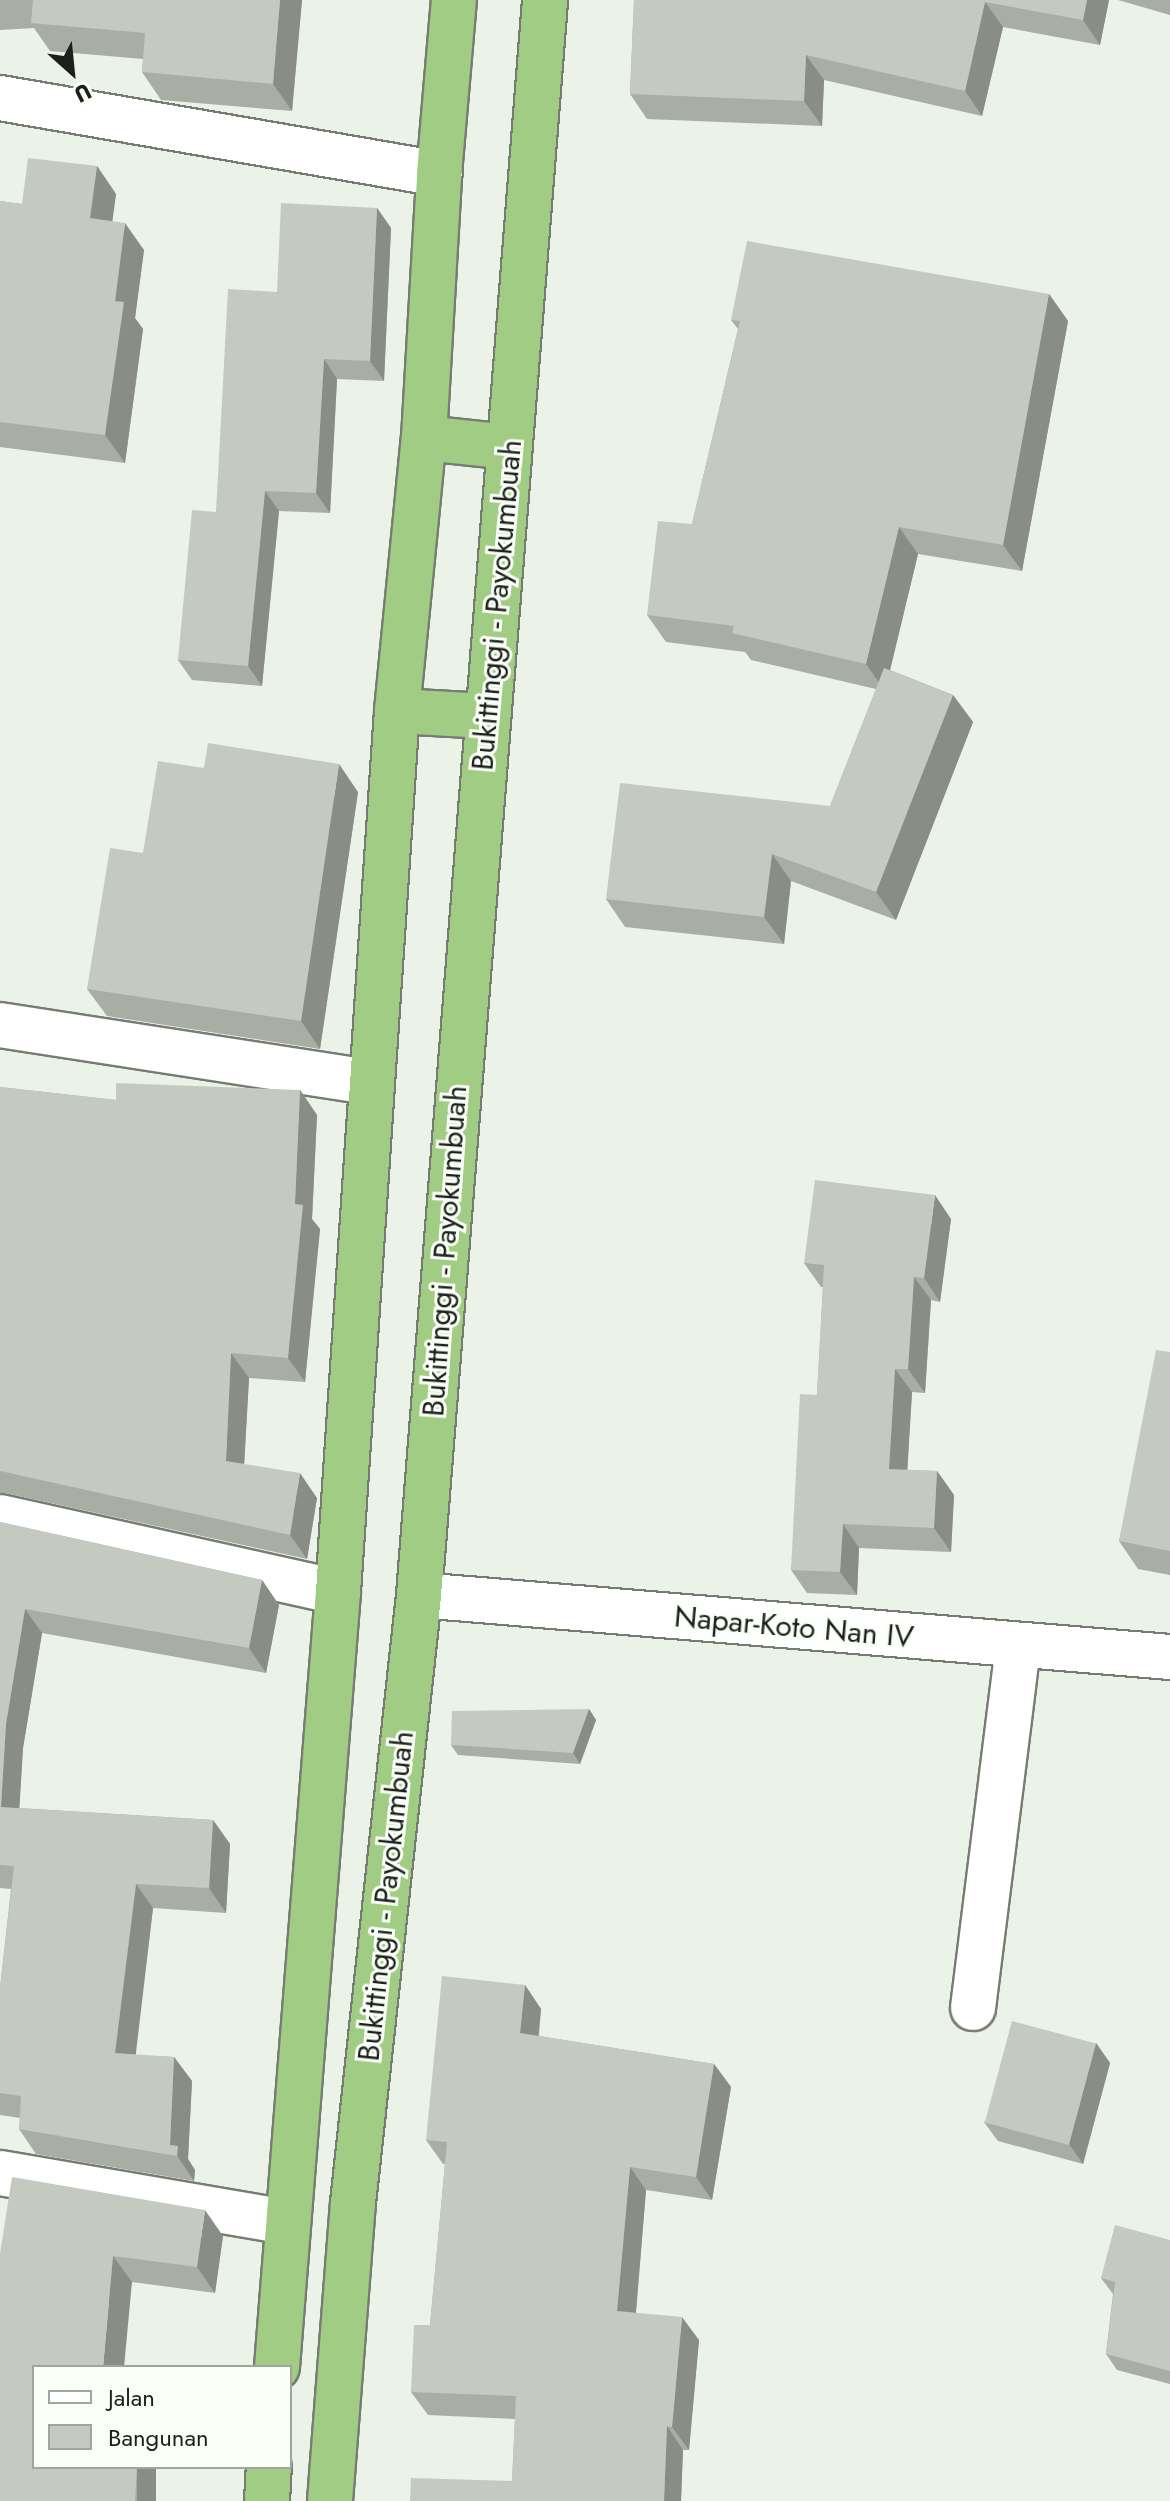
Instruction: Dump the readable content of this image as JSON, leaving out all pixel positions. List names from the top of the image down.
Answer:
{
  "streets": {
    "highway": ["Bukittinggi - Payokumbuah"],
    "street": ["Napar-Koto Nan IV"]
  },
  "crossings": [
    ["Bukittinggi - Payokumbuah", "Napar-Koto Nan IV"]
  ],
  "legend": ["Jalan", "Bangunan"],
  "north": "bottom right"
}
